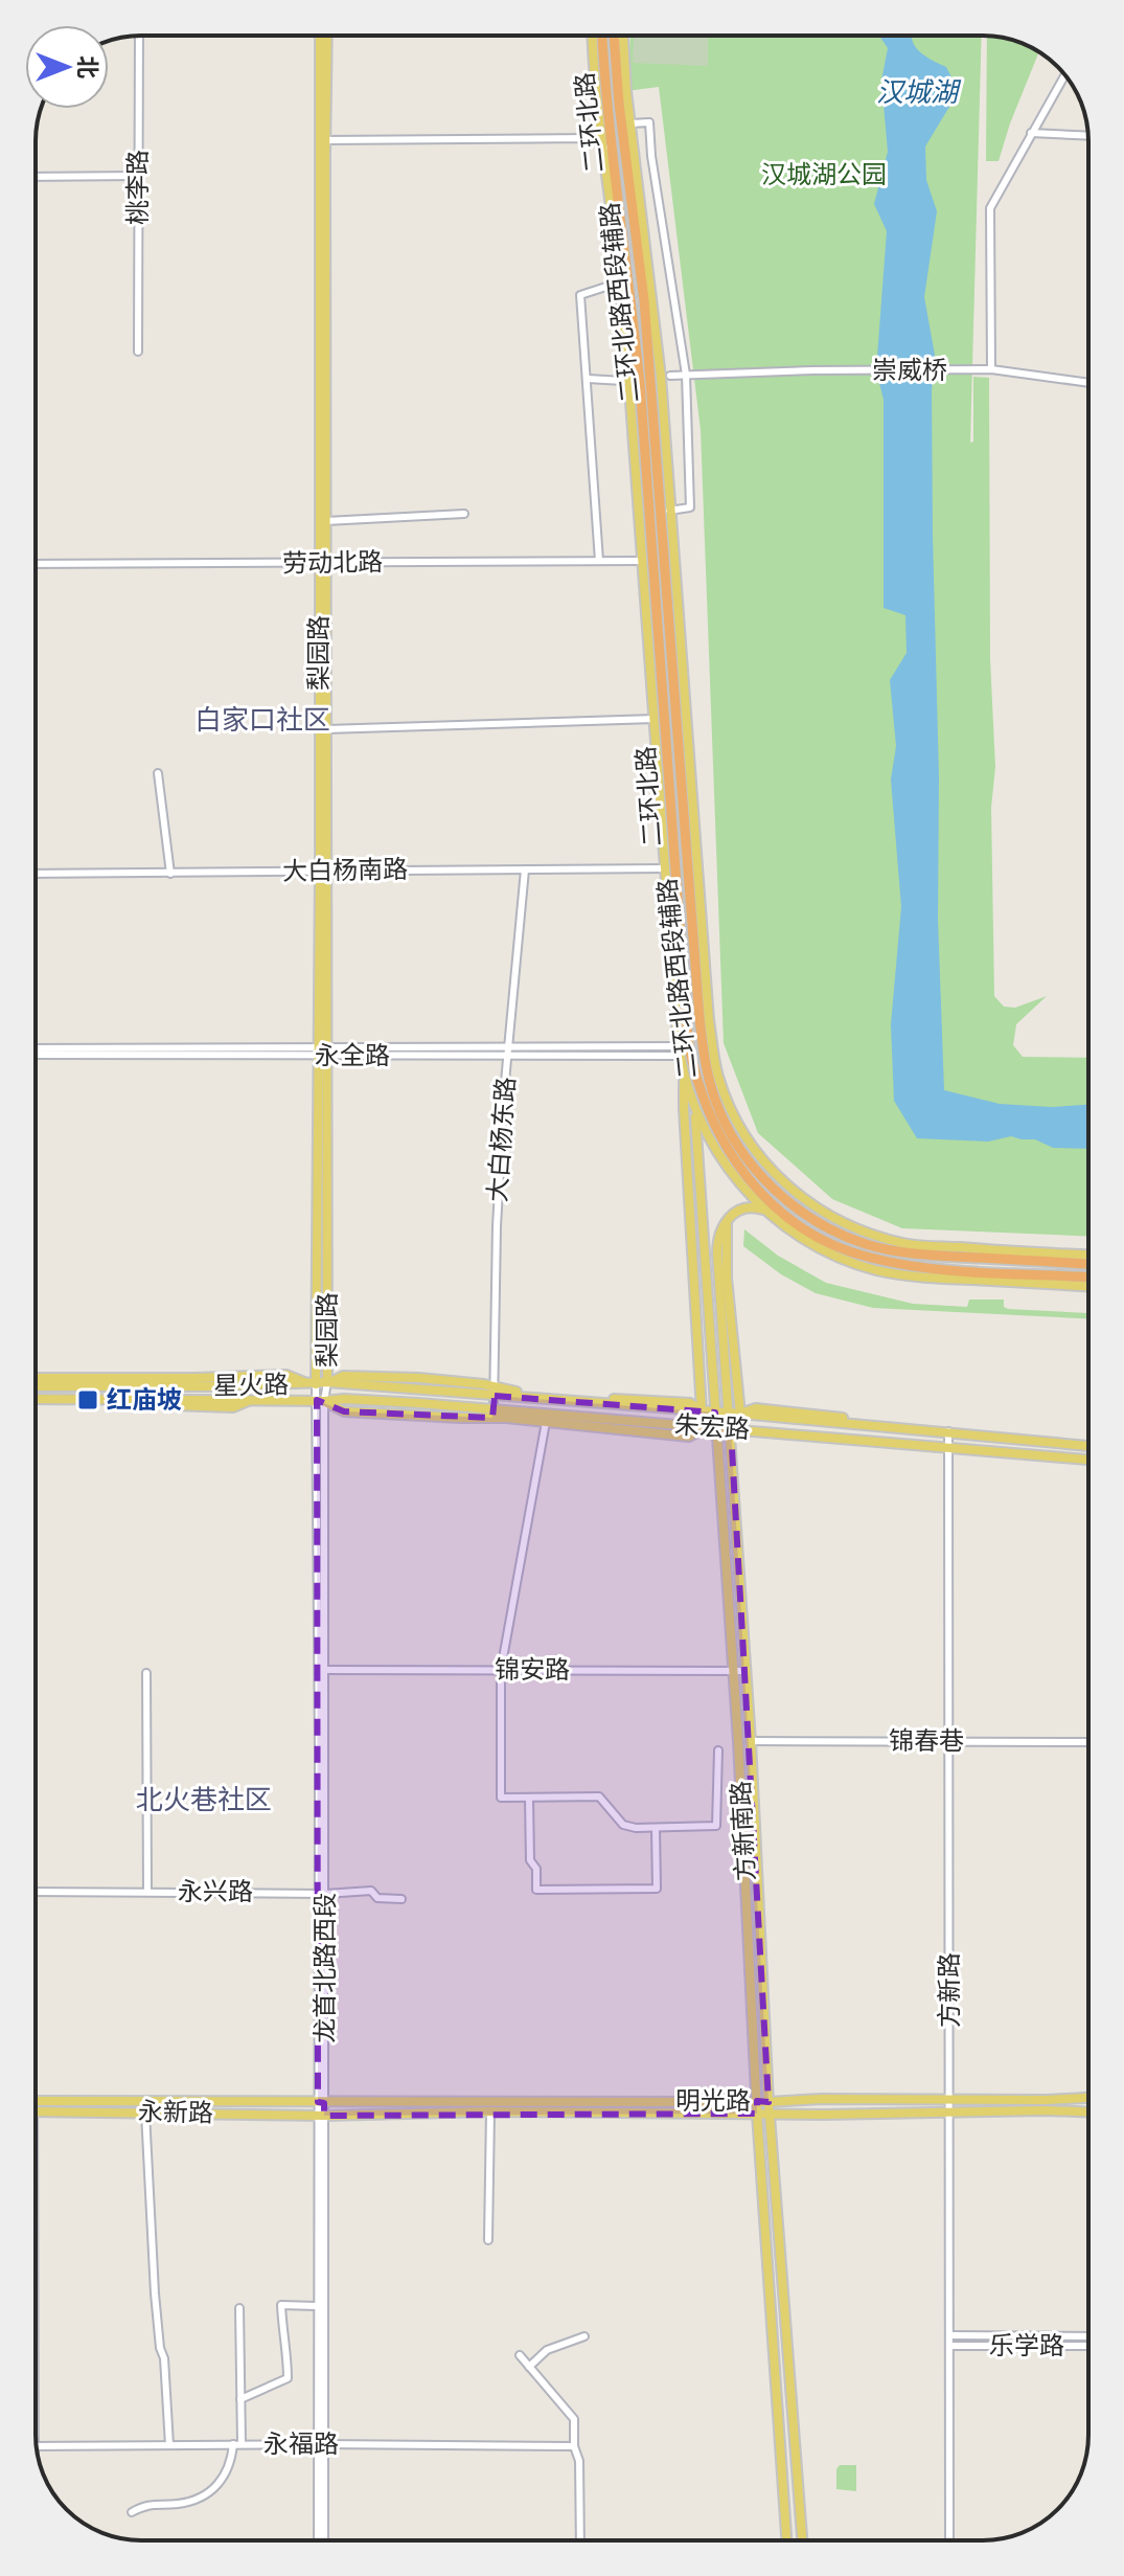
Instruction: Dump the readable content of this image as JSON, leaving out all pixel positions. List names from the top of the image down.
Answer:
{
  "streets": {
    "highway": ["二环北路"],
    "main road": [
      "二环北路西段辅路",
      "梨园路",
      "星火路",
      "朱宏路",
      "方新南路",
      "明光路",
      "永新路"
    ],
    "street": [
      "桃李路",
      "崇威桥",
      "劳动北路",
      "大白杨南路",
      "永全路",
      "大白杨东路",
      "锦安路",
      "锦春巷",
      "永兴路",
      "龙首北路西段",
      "方新路",
      "乐学路",
      "永福路"
    ]
  },
  "crossings": [
    ["二环北路", "二环北路西段辅路"],
    ["二环北路西段辅路", "劳动北路"],
    ["二环北路西段辅路", "大白杨南路"],
    ["二环北路西段辅路", "永全路"],
    ["二环北路西段辅路", "方新南路"],
    ["劳动北路", "梨园路"],
    ["梨园路", "大白杨南路"],
    ["梨园路", "永全路"],
    ["梨园路", "星火路"],
    ["梨园路", "朱宏路"],
    ["梨园路", "龙首北路西段"],
    ["大白杨南路", "大白杨东路"],
    ["永全路", "大白杨东路"],
    ["大白杨东路", "朱宏路"],
    ["星火路", "朱宏路"],
    ["星火路", "龙首北路西段"],
    ["朱宏路", "方新南路"],
    ["朱宏路", "龙首北路西段"],
    ["朱宏路", "方新路"],
    ["锦安路", "方新南路"],
    ["锦安路", "龙首北路西段"],
    ["锦春巷", "方新南路"],
    ["锦春巷", "方新路"],
    ["方新南路", "明光路"],
    ["永兴路", "龙首北路西段"],
    ["龙首北路西段", "明光路"],
    ["龙首北路西段", "永新路"],
    ["龙首北路西段", "永福路"],
    ["方新路", "明光路"],
    ["方新路", "乐学路"],
    ["明光路", "永新路"]
  ],
  "districts": ["白家口社区", "北火巷社区"],
  "water": ["汉城湖"],
  "parks": ["汉城湖公园"],
  "places": {
    "transit": ["红庙坡"]
  },
  "north": "right"
}
